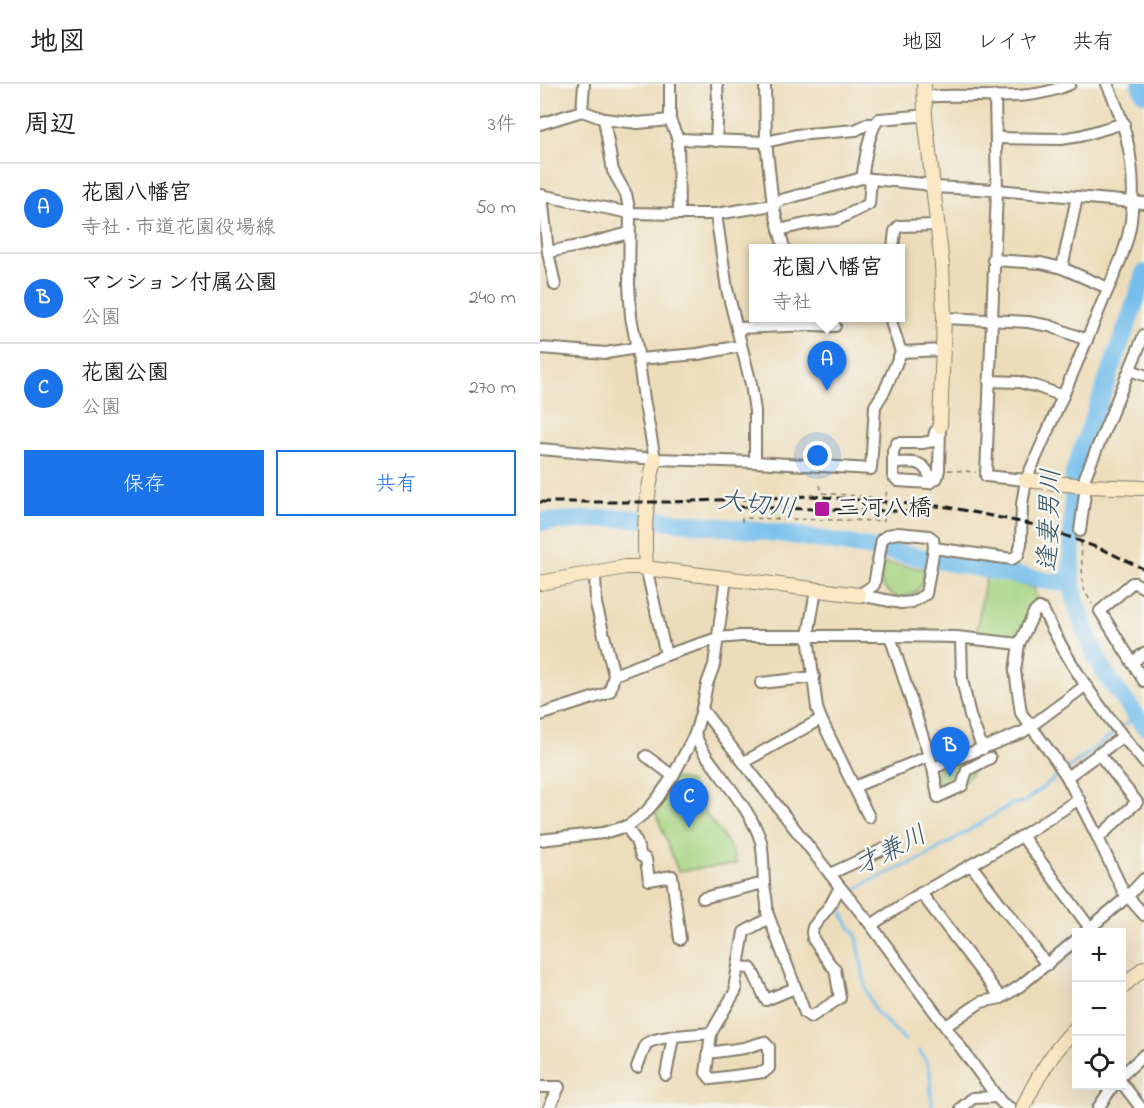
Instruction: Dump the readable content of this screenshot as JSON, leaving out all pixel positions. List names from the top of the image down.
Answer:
{
  "water": ["大切川", "逢妻男川", "才兼川"],
  "places": {
    "transit": ["三河八橋"]
  },
  "page": {
    "header": "地図",
    "nav": ["地図", "レイヤ", "共有"],
    "heading": ["周辺", "3件"],
    "list": [
      {
        "mark": "A",
        "name": "花園八幡宮",
        "note": "寺社 · 市道花園役場線",
        "value": "50 m"
      },
      {
        "mark": "B",
        "name": "マンション付属公園",
        "note": "公園",
        "value": "240 m"
      },
      {
        "mark": "C",
        "name": "花園公園",
        "note": "公園",
        "value": "270 m"
      }
    ],
    "popup": ["花園八幡宮", "寺社"],
    "pins": ["A", "B", "C"],
    "buttons": ["保存", "共有"],
    "map_buttons": ["+", "−"]
  }
}
